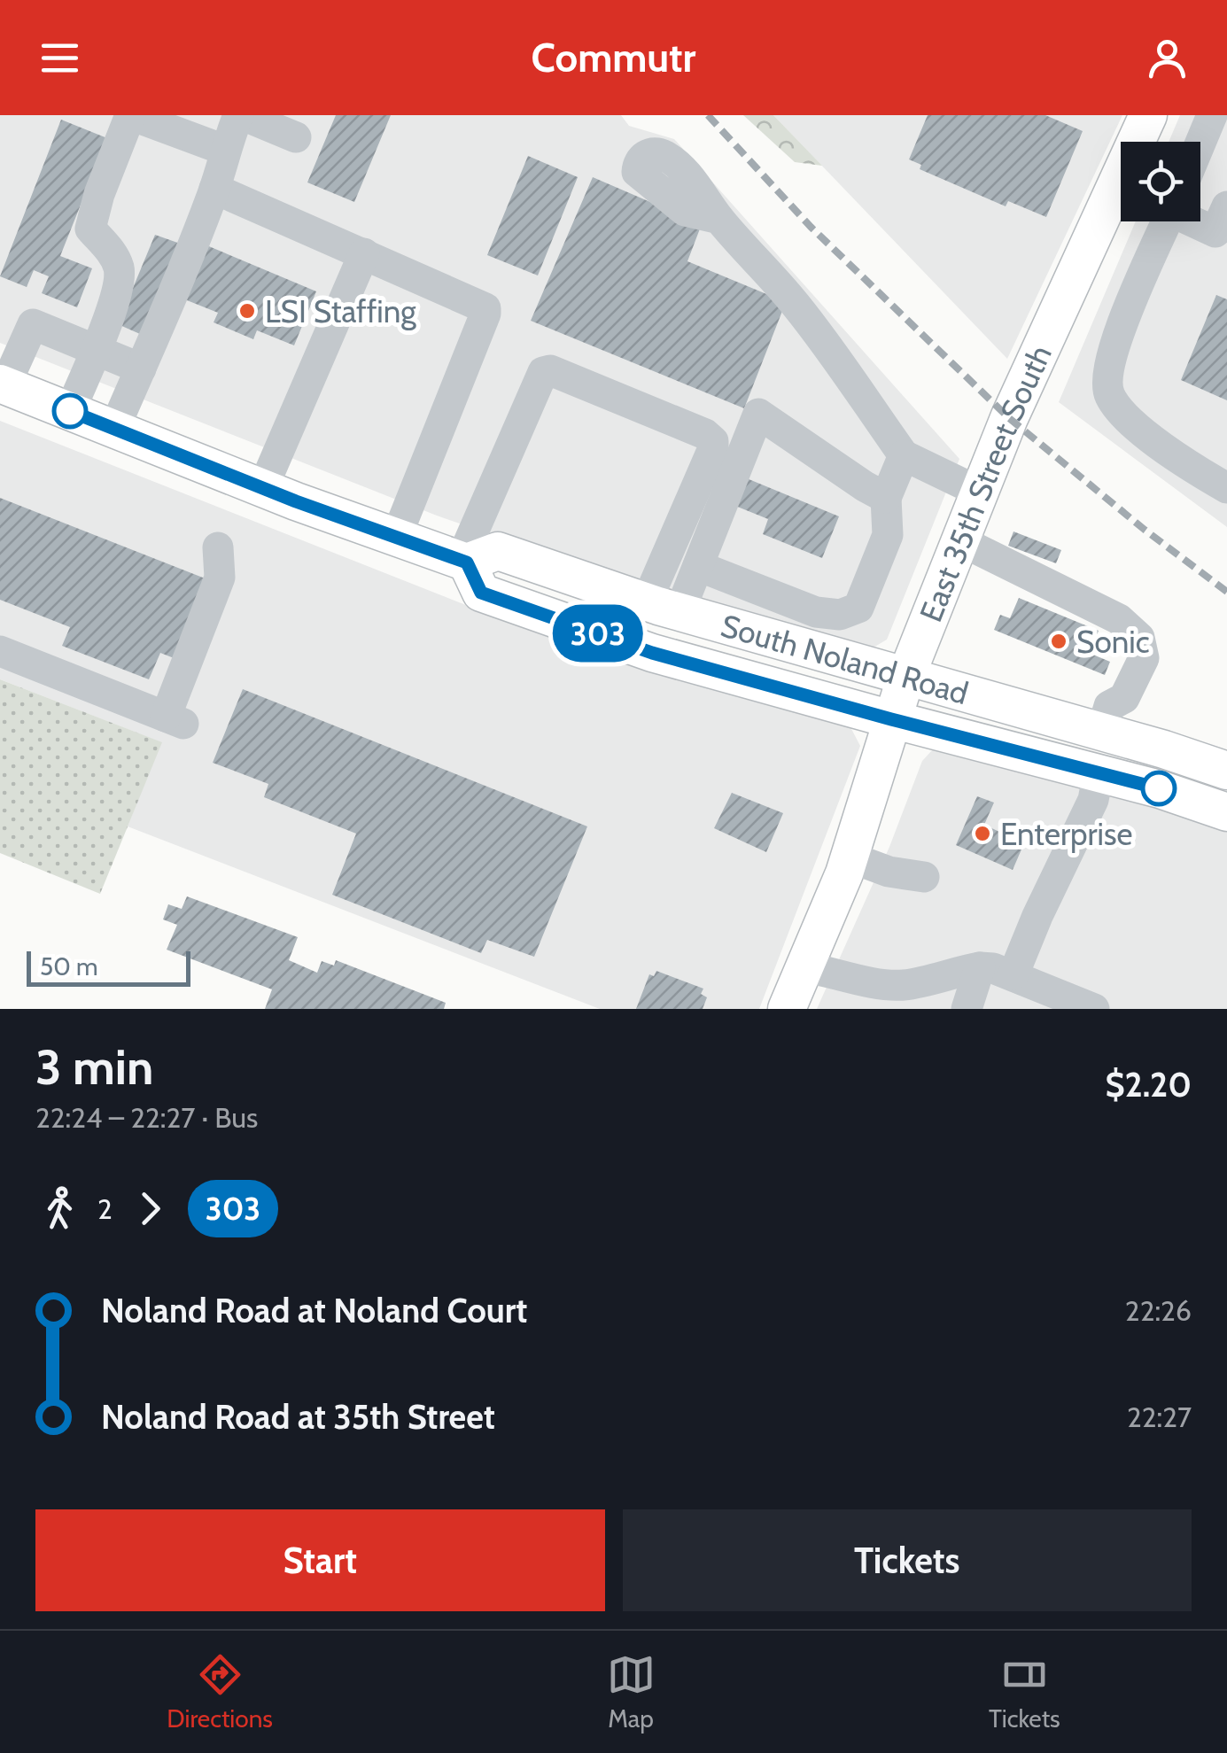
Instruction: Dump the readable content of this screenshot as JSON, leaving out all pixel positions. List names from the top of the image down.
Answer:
{
  "streets": {
    "main road": ["East 35th Street South", "South Noland Road"]
  },
  "crossings": [
    ["East 35th Street South", "South Noland Road"]
  ],
  "places": ["LSI Staffing", "Sonic", "Enterprise"],
  "lines": ["bus line 303"],
  "scale_bar": "50 m",
  "page": {
    "header": "Commutr",
    "on_map": "303",
    "scale": "50 m",
    "heading": ["3 min", "22:24 – 22:27 · Bus", "$2.20"],
    "legs": ["2", "303"],
    "list": [
      {
        "name": "Noland Road at Noland Court",
        "value": "22:26"
      },
      {
        "name": "Noland Road at 35th Street",
        "value": "22:27"
      }
    ],
    "buttons": ["Start", "Tickets"],
    "tabs": ["Directions", "Map", "Tickets"]
  }
}
